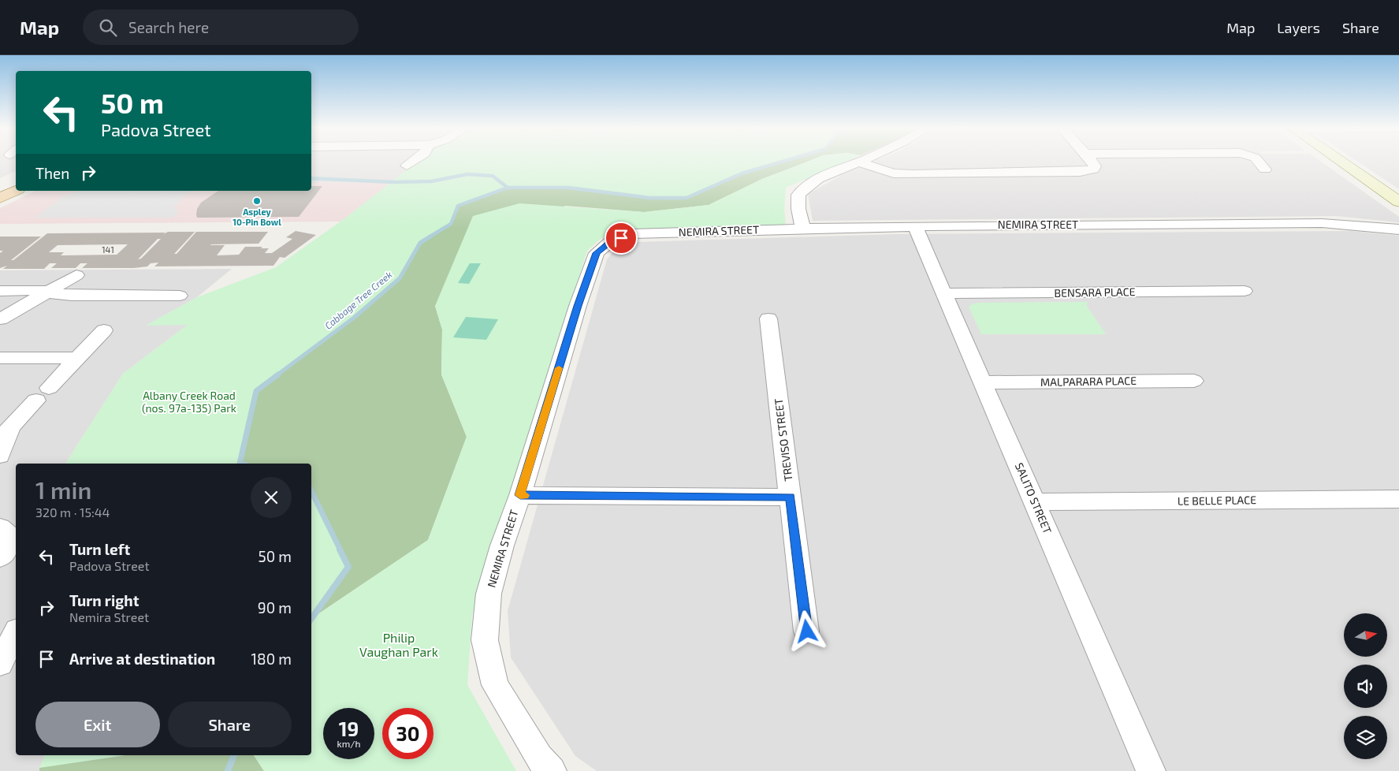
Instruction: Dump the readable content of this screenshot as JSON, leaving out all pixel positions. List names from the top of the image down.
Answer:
{
  "streets": {
    "street": [
      "NEMIRA STREET",
      "BENSARA PLACE",
      "MALPARARA PLACE",
      "TREVISO STREET",
      "SALITO STREET",
      "LE BELLE PLACE"
    ]
  },
  "crossings": [
    ["NEMIRA STREET", "SALITO STREET"],
    ["BENSARA PLACE", "SALITO STREET"],
    ["MALPARARA PLACE", "SALITO STREET"],
    ["SALITO STREET", "LE BELLE PLACE"]
  ],
  "water": ["Cabbage Tree Creek"],
  "parks": ["Albany Creek Road (nos. 97a-135) Park", "Philip Vaughan Park"],
  "places": ["Aspley 10-Pin Bowl"],
  "house_numbers": ["141"],
  "north": "right",
  "page": {
    "header": "Map",
    "search": "Search here",
    "nav": ["Map", "Layers", "Share"],
    "turn": ["50 m", "Padova Street"],
    "then": "Then",
    "heading": ["1 min", "320 m · 15:44"],
    "list": [
      {
        "name": "Turn left",
        "note": "Padova Street",
        "value": "50 m"
      },
      {
        "name": "Turn right",
        "note": "Nemira Street",
        "value": "90 m"
      },
      {
        "name": "Arrive at destination",
        "value": "180 m"
      }
    ],
    "buttons": ["Exit", "Share"],
    "speed": "19 km/h",
    "limit": "30"
  }
}
